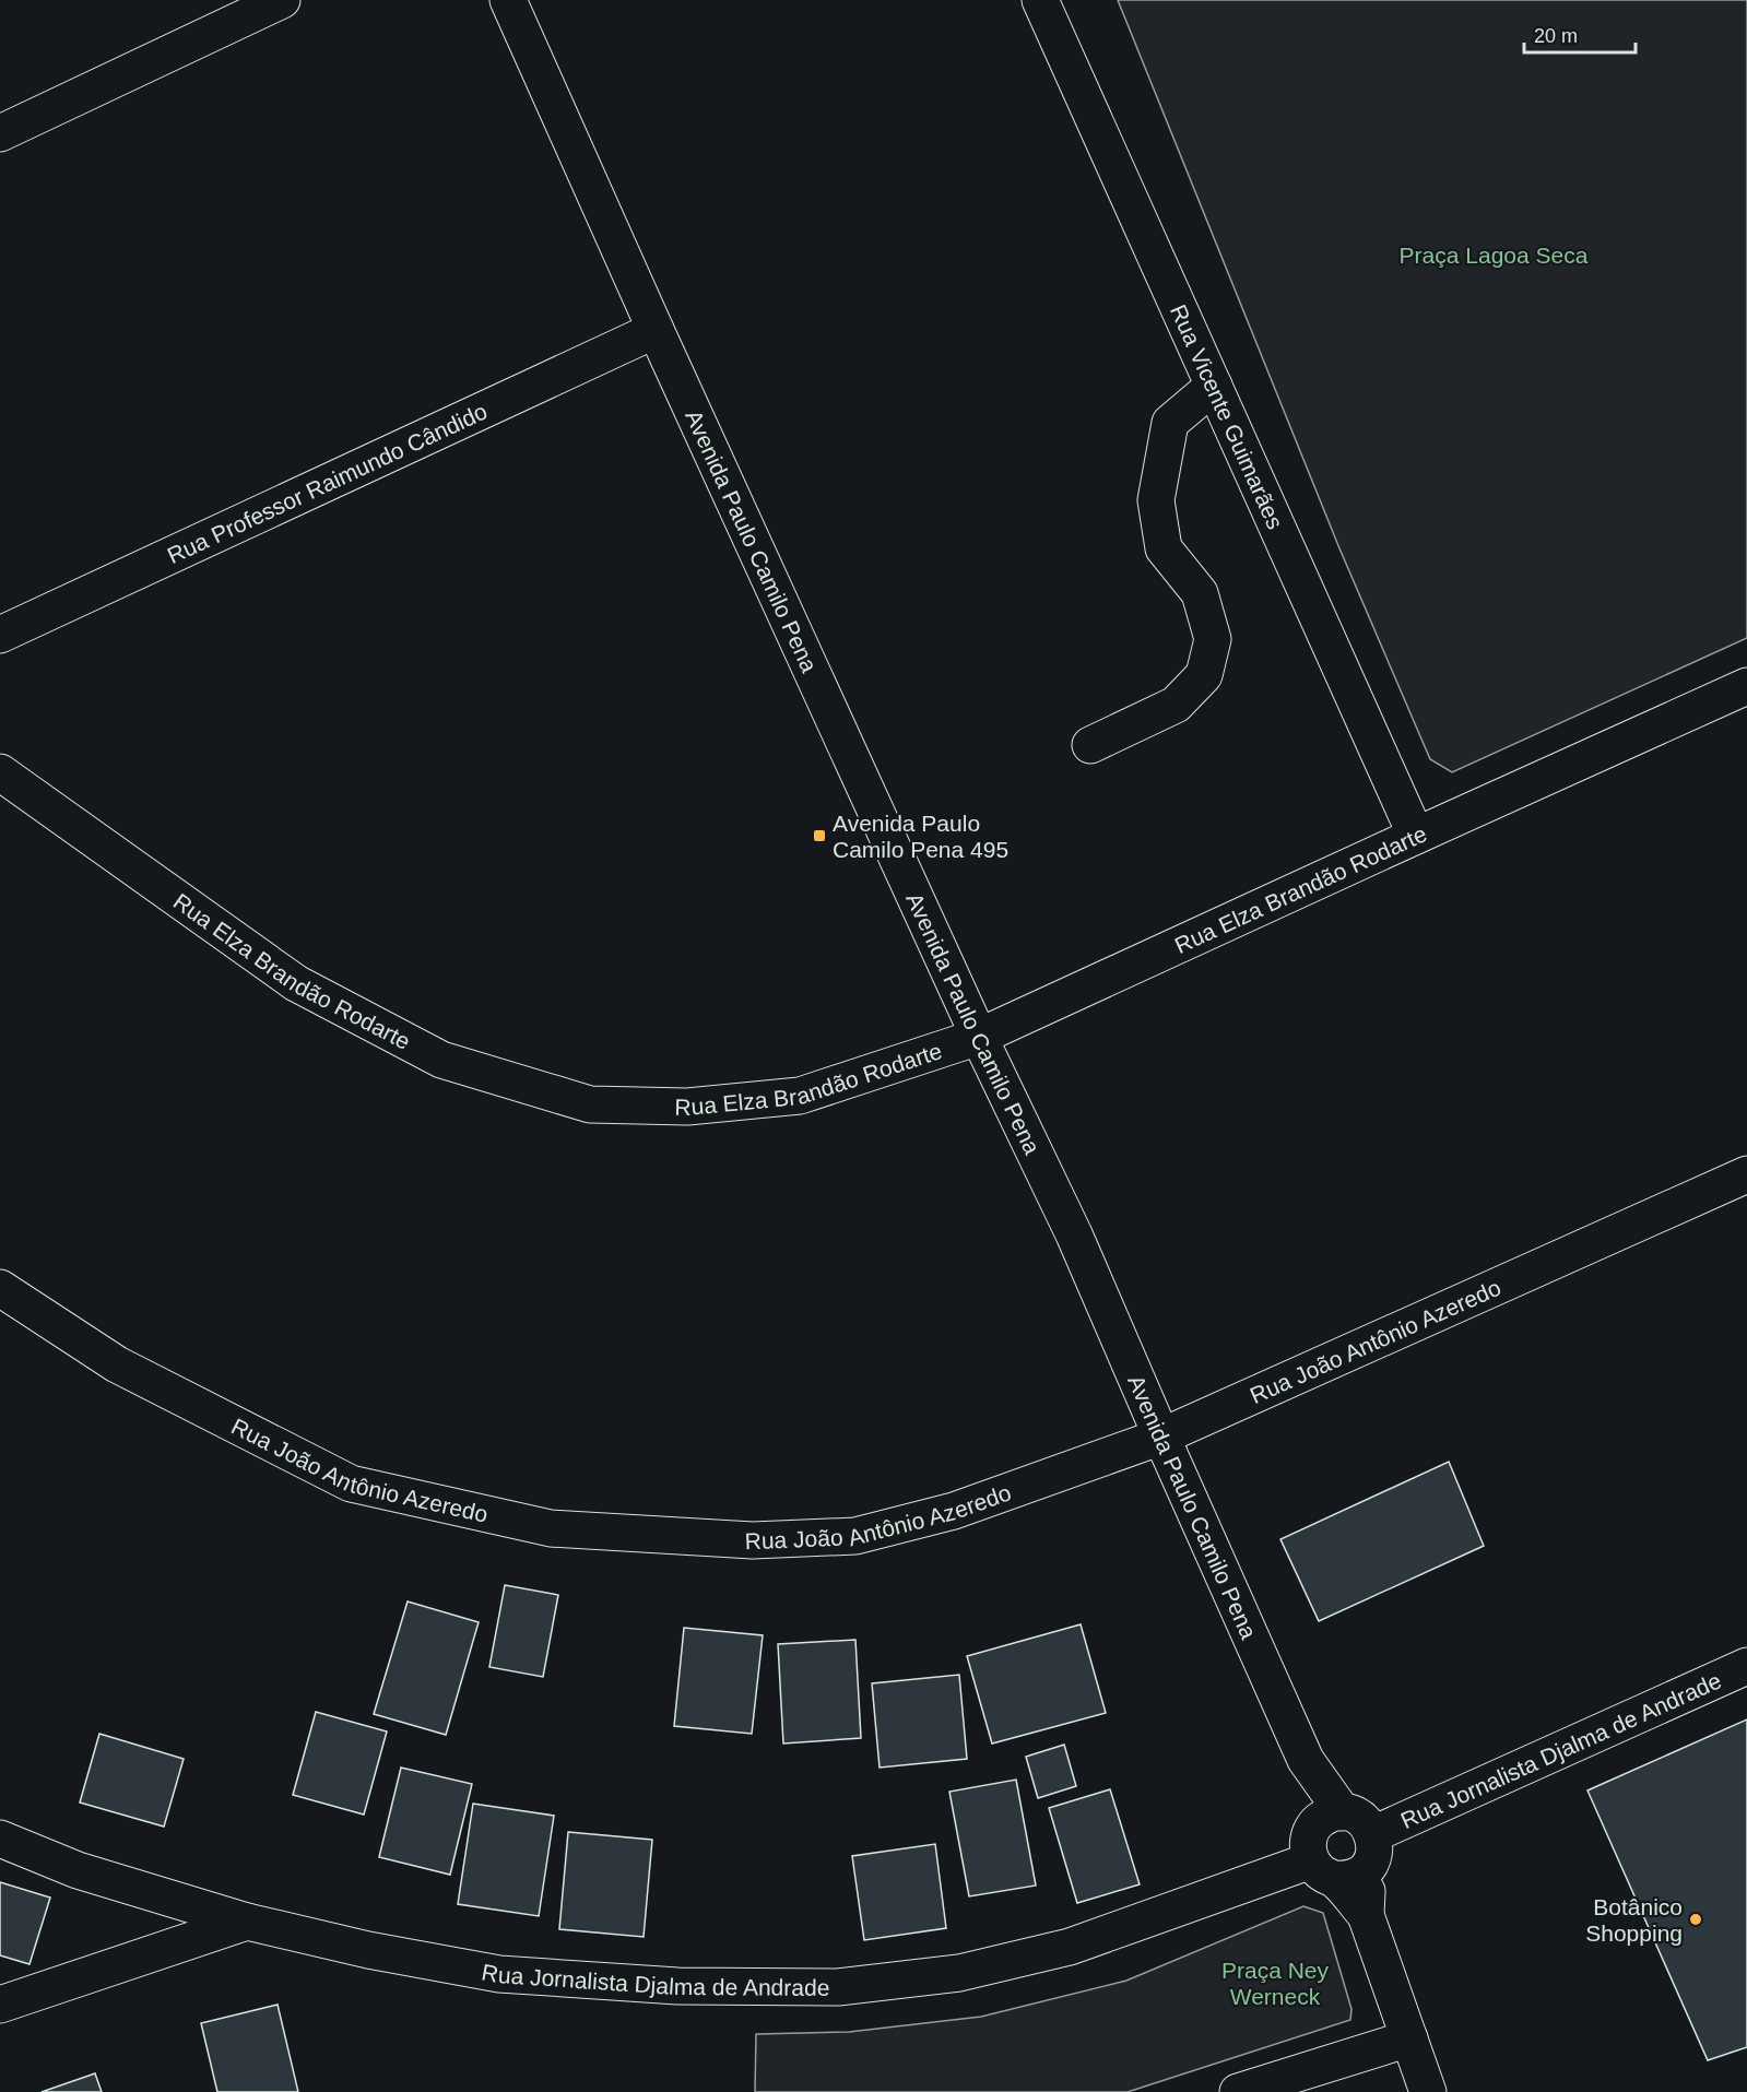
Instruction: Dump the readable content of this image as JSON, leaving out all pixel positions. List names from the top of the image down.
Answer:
{
  "streets": {
    "street": [
      "Rua Vicente Guimarães",
      "Rua Professor Raimundo Cândido",
      "Avenida Paulo Camilo Pena",
      "Rua Elza Brandão Rodarte",
      "Rua João Antônio Azeredo",
      "Rua Jornalista Djalma de Andrade"
    ]
  },
  "crossings": [
    ["Rua Vicente Guimarães", "Rua Elza Brandão Rodarte"],
    ["Rua Professor Raimundo Cândido", "Avenida Paulo Camilo Pena"],
    ["Avenida Paulo Camilo Pena", "Rua Elza Brandão Rodarte"],
    ["Avenida Paulo Camilo Pena", "Rua João Antônio Azeredo"],
    ["Avenida Paulo Camilo Pena", "Rua Jornalista Djalma de Andrade"]
  ],
  "parks": ["Praça Lagoa Seca", "Praça Ney Werneck"],
  "places": {
    "transit": ["Avenida Paulo Camilo Pena 495"],
    "other": ["Botânico Shopping"]
  },
  "scale_bar": "20 m"
}
